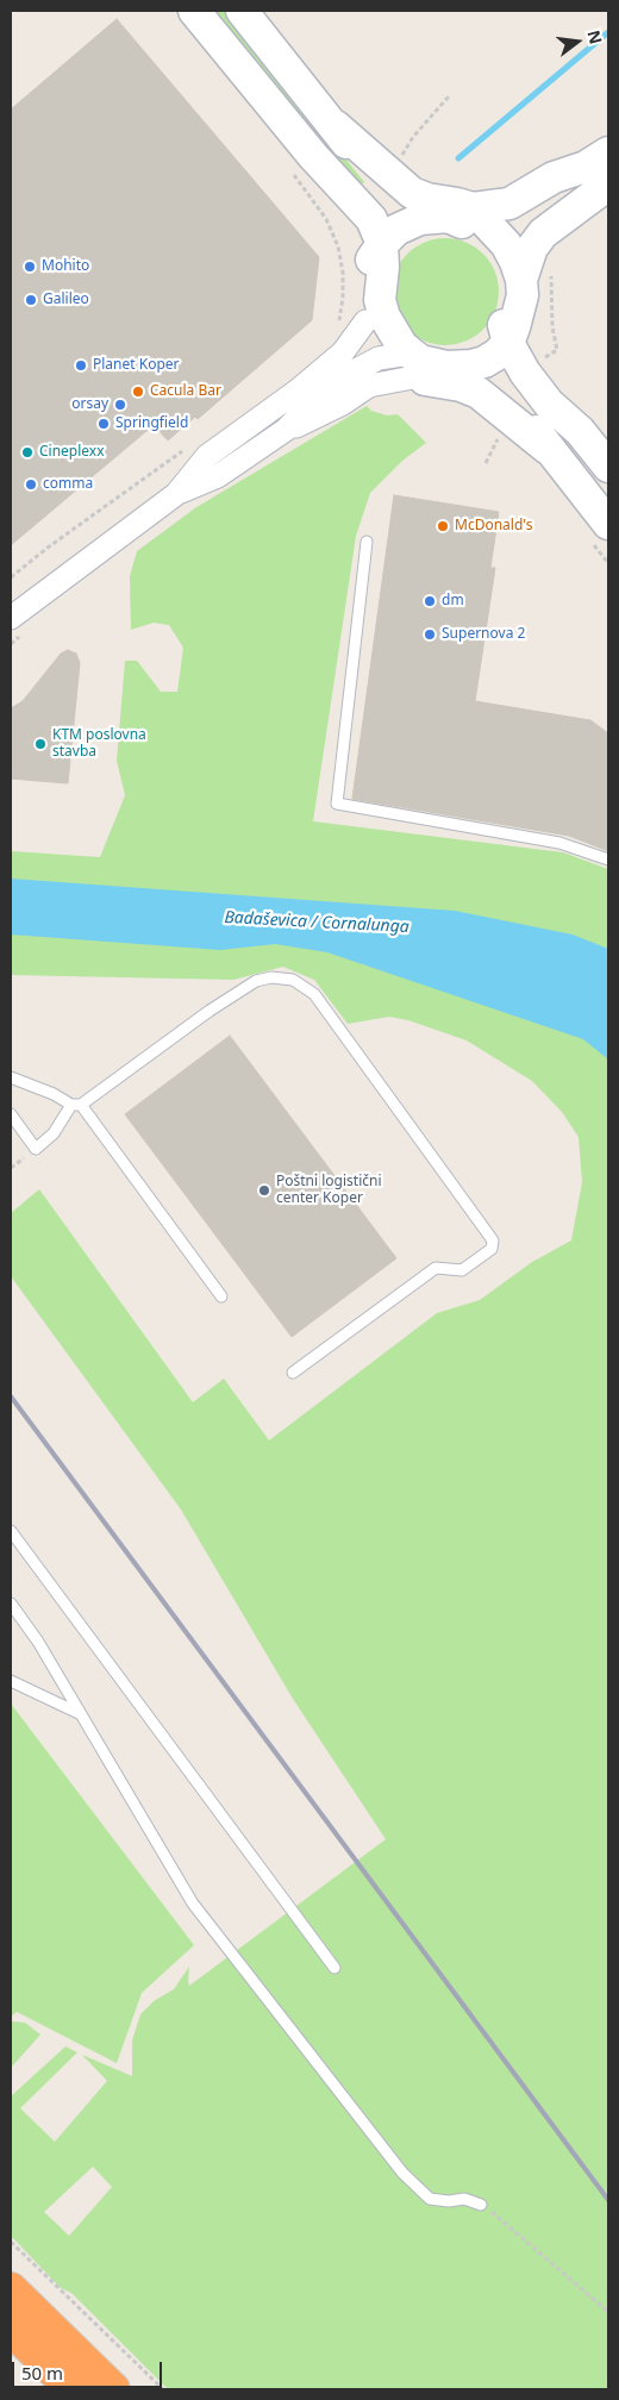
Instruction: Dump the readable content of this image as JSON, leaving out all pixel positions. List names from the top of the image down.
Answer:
{
  "water": ["Badaševica / Cornalunga"],
  "places": [
    "Mohito",
    "Galileo",
    "Planet Koper",
    "Cacula Bar",
    "orsay",
    "Springfield",
    "Cineplexx",
    "comma",
    "McDonald's",
    "dm",
    "Supernova 2",
    "KTM poslovna stavba",
    "Poštni logistični center Koper"
  ],
  "scale_bar": "50 m",
  "north": "right"
}
